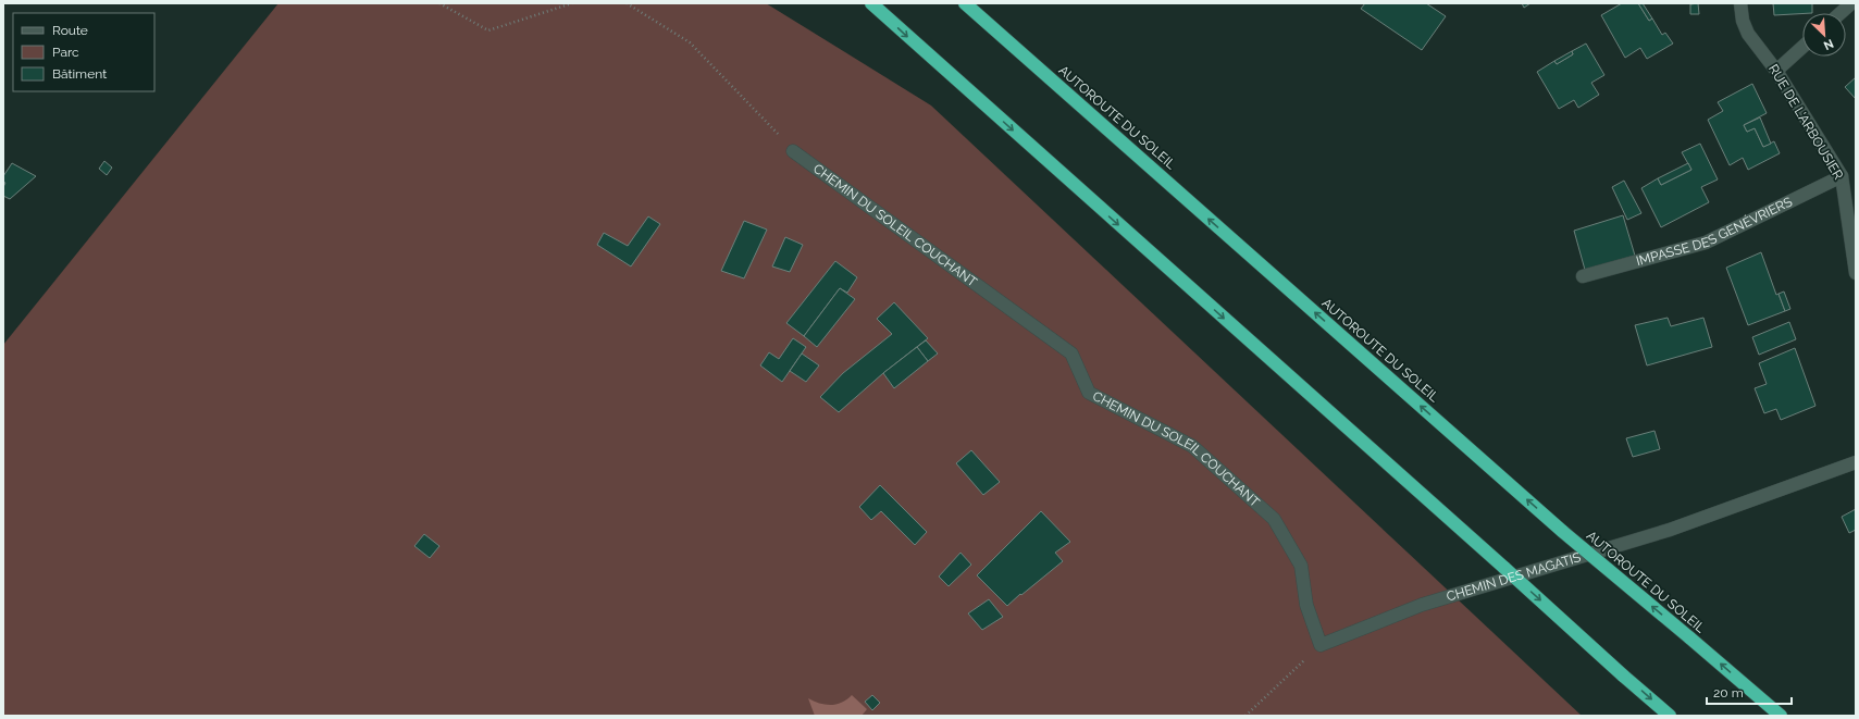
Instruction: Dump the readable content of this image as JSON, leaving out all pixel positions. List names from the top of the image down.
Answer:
{
  "streets": {
    "highway": ["AUTOROUTE DU SOLEIL"],
    "street": [
      "RUE DE L'ARBOUSIER",
      "CHEMIN DU SOLEIL COUCHANT",
      "IMPASSE DES GENÉVRIERS",
      "CHEMIN DES MAGATIS"
    ]
  },
  "crossings": [
    ["RUE DE L'ARBOUSIER", "IMPASSE DES GENÉVRIERS"],
    ["CHEMIN DU SOLEIL COUCHANT", "CHEMIN DES MAGATIS"]
  ],
  "legend": ["Route", "Parc", "Bâtiment"],
  "scale_bar": "20 m",
  "north": "bottom right"
}
